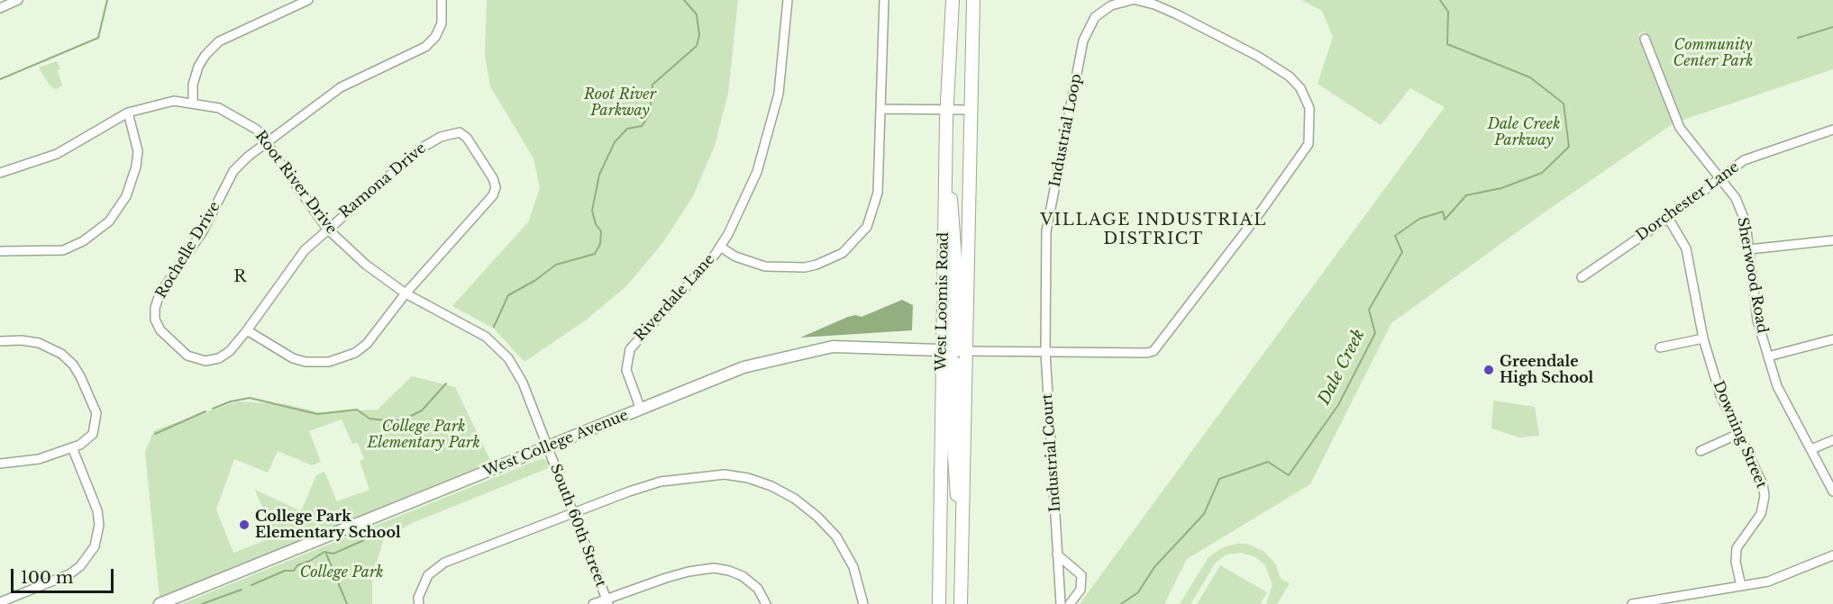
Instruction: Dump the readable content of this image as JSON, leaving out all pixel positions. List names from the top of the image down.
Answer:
{
  "streets": {
    "main road": ["West Loomis Road"],
    "street": [
      "Industrial Loop",
      "Ramona Drive",
      "Root River Drive",
      "Dorchester Lane",
      "Rochelle Drive",
      "Sherwood Road",
      "Riverdale Lane",
      "Downing Street",
      "West College Avenue",
      "Industrial Court",
      "South 60th Street"
    ]
  },
  "crossings": [
    ["Industrial Loop", "Industrial Court"],
    ["Ramona Drive", "Root River Drive"],
    ["Ramona Drive", "Rochelle Drive"],
    ["Root River Drive", "Rochelle Drive"],
    ["Root River Drive", "West College Avenue"],
    ["Root River Drive", "South 60th Street"],
    ["Dorchester Lane", "Sherwood Road"],
    ["Dorchester Lane", "Downing Street"],
    ["Riverdale Lane", "West College Avenue"],
    ["West Loomis Road", "West College Avenue"],
    ["West College Avenue", "South 60th Street"]
  ],
  "districts": ["VILLAGE INDUSTRIAL DISTRICT", "R"],
  "water": ["Dale Creek"],
  "parks": [
    "Community Center Park",
    "Root River Parkway",
    "Dale Creek Parkway",
    "College Park Elementary Park",
    "College Park"
  ],
  "places": ["Greendale High School", "College Park Elementary School"],
  "scale_bar": "100 m"
}
